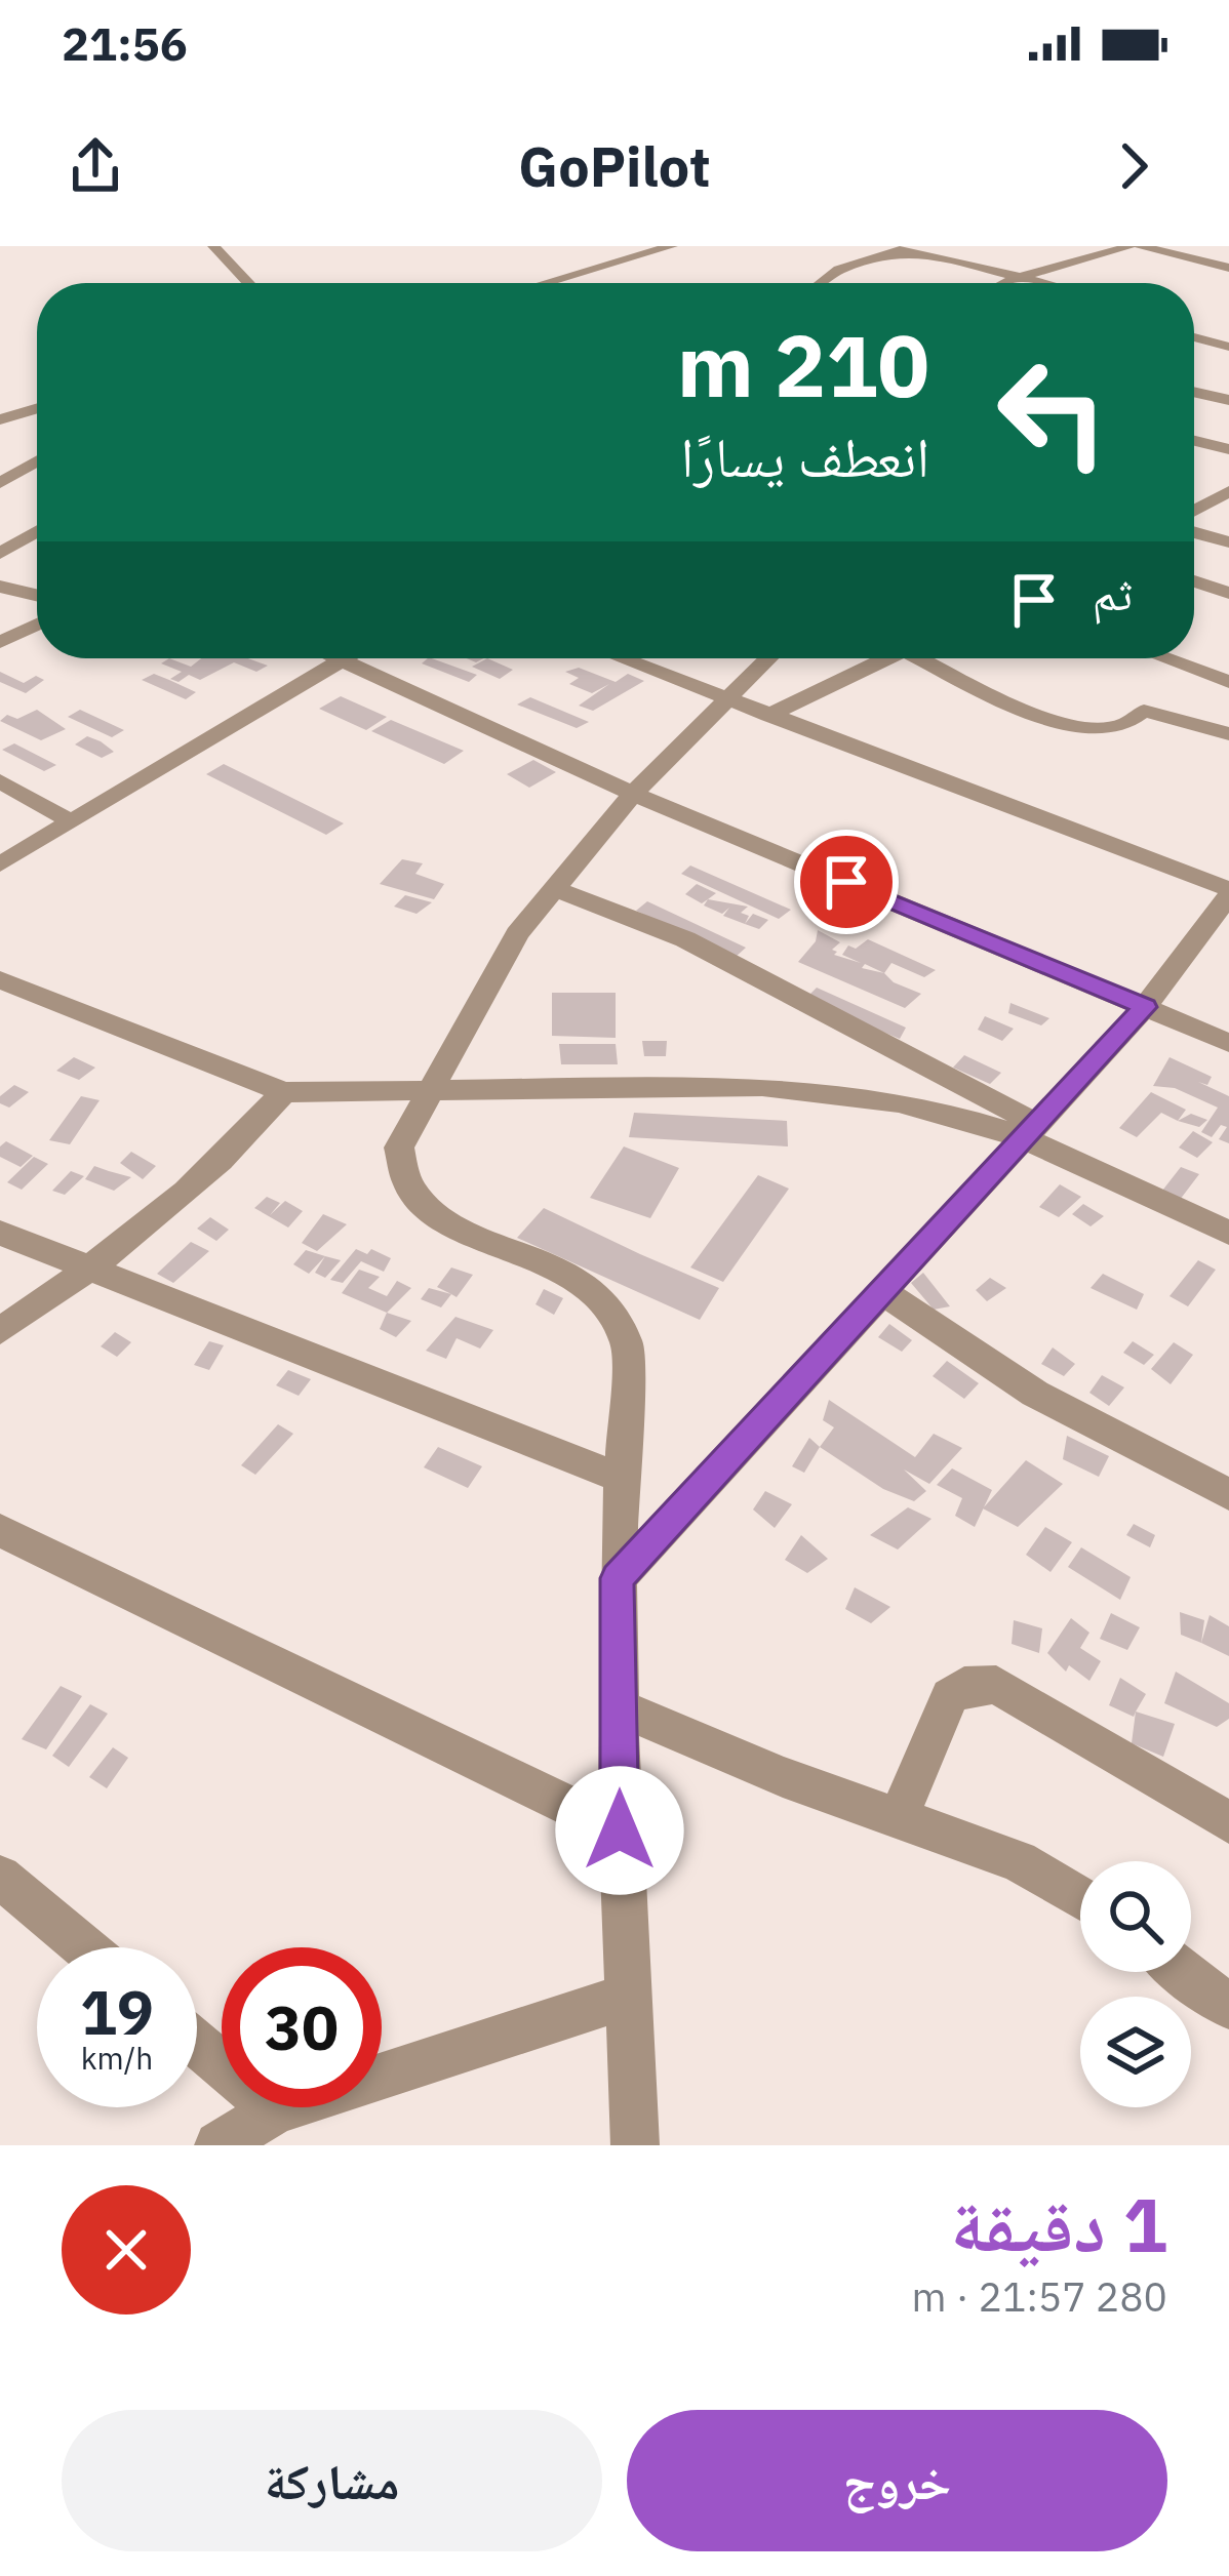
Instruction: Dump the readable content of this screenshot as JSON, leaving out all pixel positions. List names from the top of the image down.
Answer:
{
  "page": {
    "status": "21:56",
    "header": "GoPilot",
    "turn": ["210 m", "انعطف يسارًا"],
    "then": "ثم",
    "speed": "19 km/h",
    "limit": "30",
    "heading": ["1 دقيقة", "280 m · 21:57"],
    "buttons": ["خروج", "مشاركة"]
  }
}
